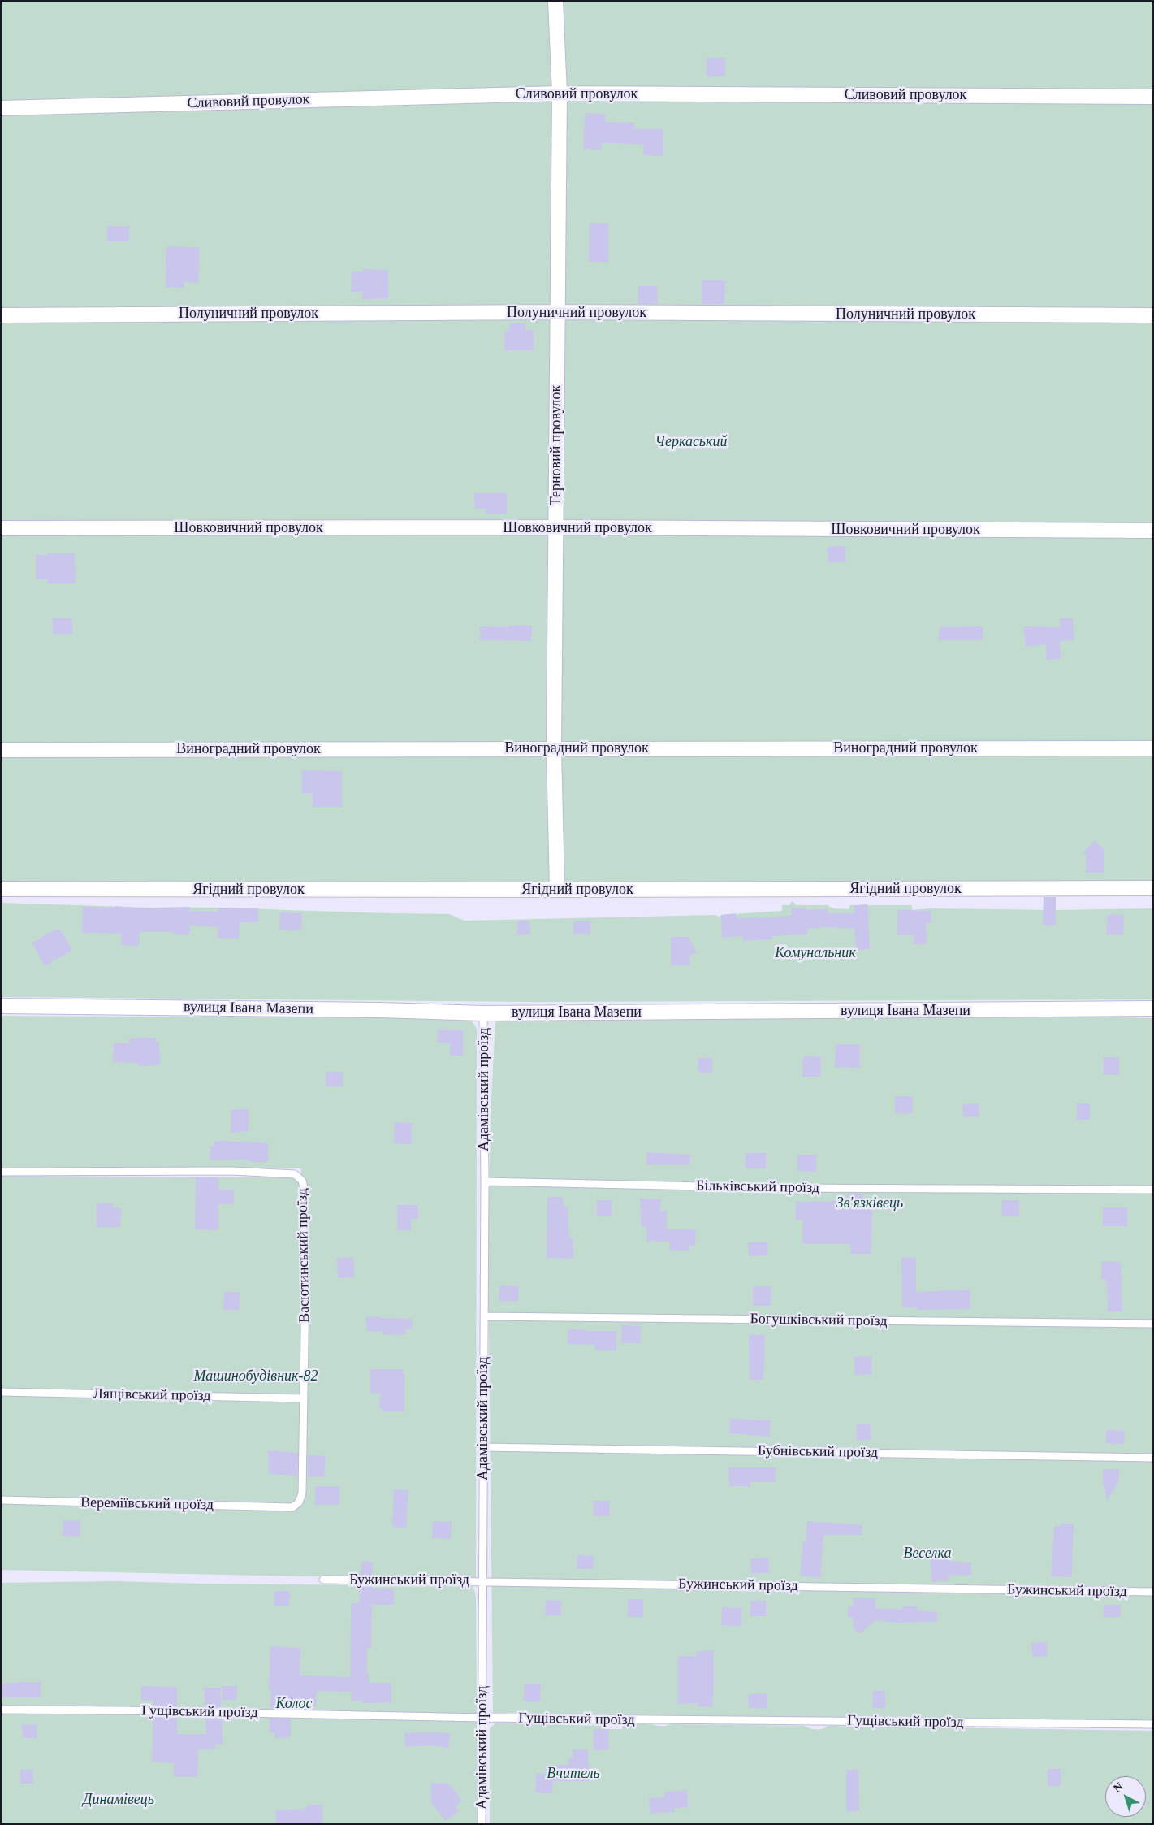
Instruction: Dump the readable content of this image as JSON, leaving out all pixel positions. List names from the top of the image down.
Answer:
{
  "streets": {
    "street": [
      "Сливовий провулок",
      "Полуничний провулок",
      "Терновий провулок",
      "Шовковичний провулок",
      "Виноградний провулок",
      "Ягідний провулок",
      "вулиця Івана Мазепи"
    ],
    "lane": [
      "Адамівський проїзд",
      "Більківський проїзд",
      "Васютинський проїзд",
      "Богушківський проїзд",
      "Лящівський проїзд",
      "Бубнівський проїзд",
      "Вереміївський проїзд",
      "Бужинський проїзд",
      "Гущівський проїзд"
    ]
  },
  "crossings": [
    ["Сливовий провулок", "Терновий провулок"],
    ["Полуничний провулок", "Терновий провулок"],
    ["Терновий провулок", "Шовковичний провулок"],
    ["Терновий провулок", "Виноградний провулок"],
    ["Терновий провулок", "Ягідний провулок"],
    ["вулиця Івана Мазепи", "Адамівський проїзд"],
    ["Адамівський проїзд", "Більківський проїзд"],
    ["Адамівський проїзд", "Богушківський проїзд"],
    ["Адамівський проїзд", "Бубнівський проїзд"],
    ["Адамівський проїзд", "Бужинський проїзд"],
    ["Адамівський проїзд", "Гущівський проїзд"],
    ["Васютинський проїзд", "Лящівський проїзд"],
    ["Васютинський проїзд", "Вереміївський проїзд"]
  ],
  "parks": [
    "Черкаський",
    "Комунальник",
    "Зв'язківець",
    "Машинобудівник-82",
    "Веселка",
    "Колос",
    "Вчитель",
    "Динамівець"
  ],
  "north": "top left"
}
